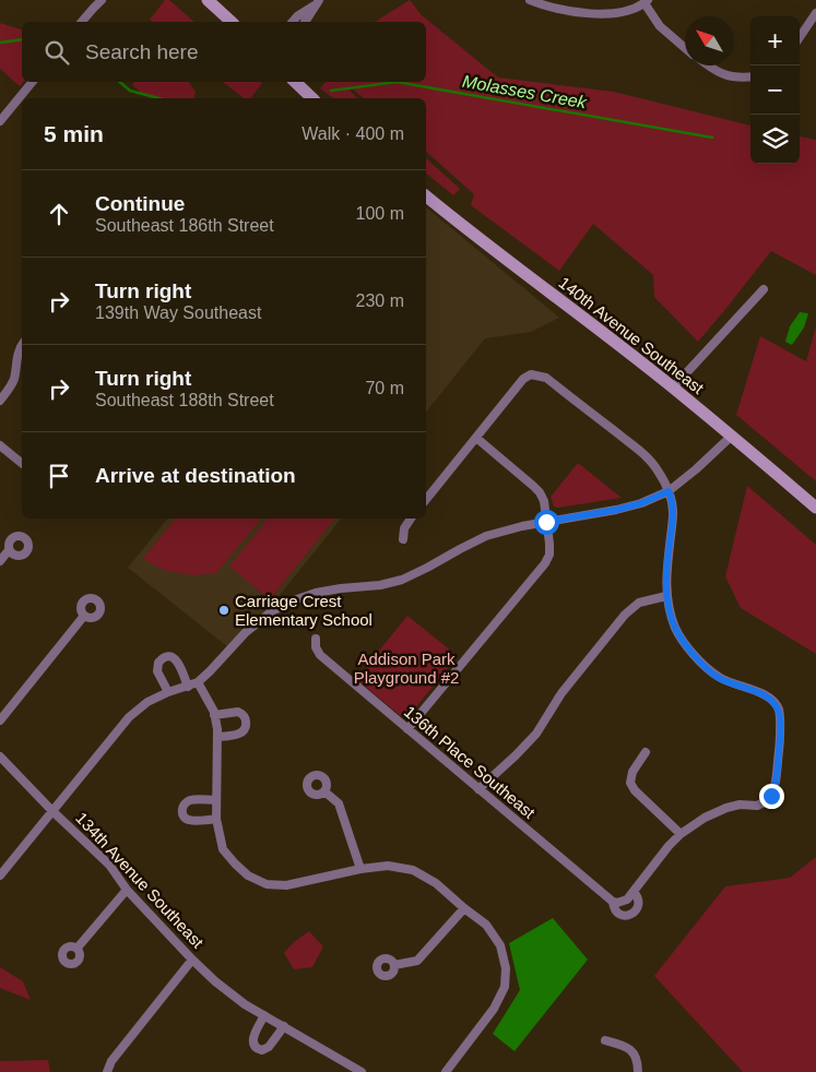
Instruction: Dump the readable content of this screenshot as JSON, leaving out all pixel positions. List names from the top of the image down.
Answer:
{
  "streets": {
    "main road": ["140th Avenue Southeast"],
    "street": ["136th Place Southeast", "134th Avenue Southeast"]
  },
  "water": ["Molasses Creek"],
  "parks": ["Addison Park Playground #2"],
  "places": ["Carriage Crest Elementary School"],
  "north": "top left",
  "page": {
    "map_buttons": ["+", "−"],
    "search": "Search here",
    "heading": ["5 min", "Walk · 400 m"],
    "list": [
      ["Continue", "Southeast 186th Street", "100 m"],
      ["Turn right", "139th Way Southeast", "230 m"],
      ["Turn right", "Southeast 188th Street", "70 m"],
      "Arrive at destination"
    ]
  }
}
